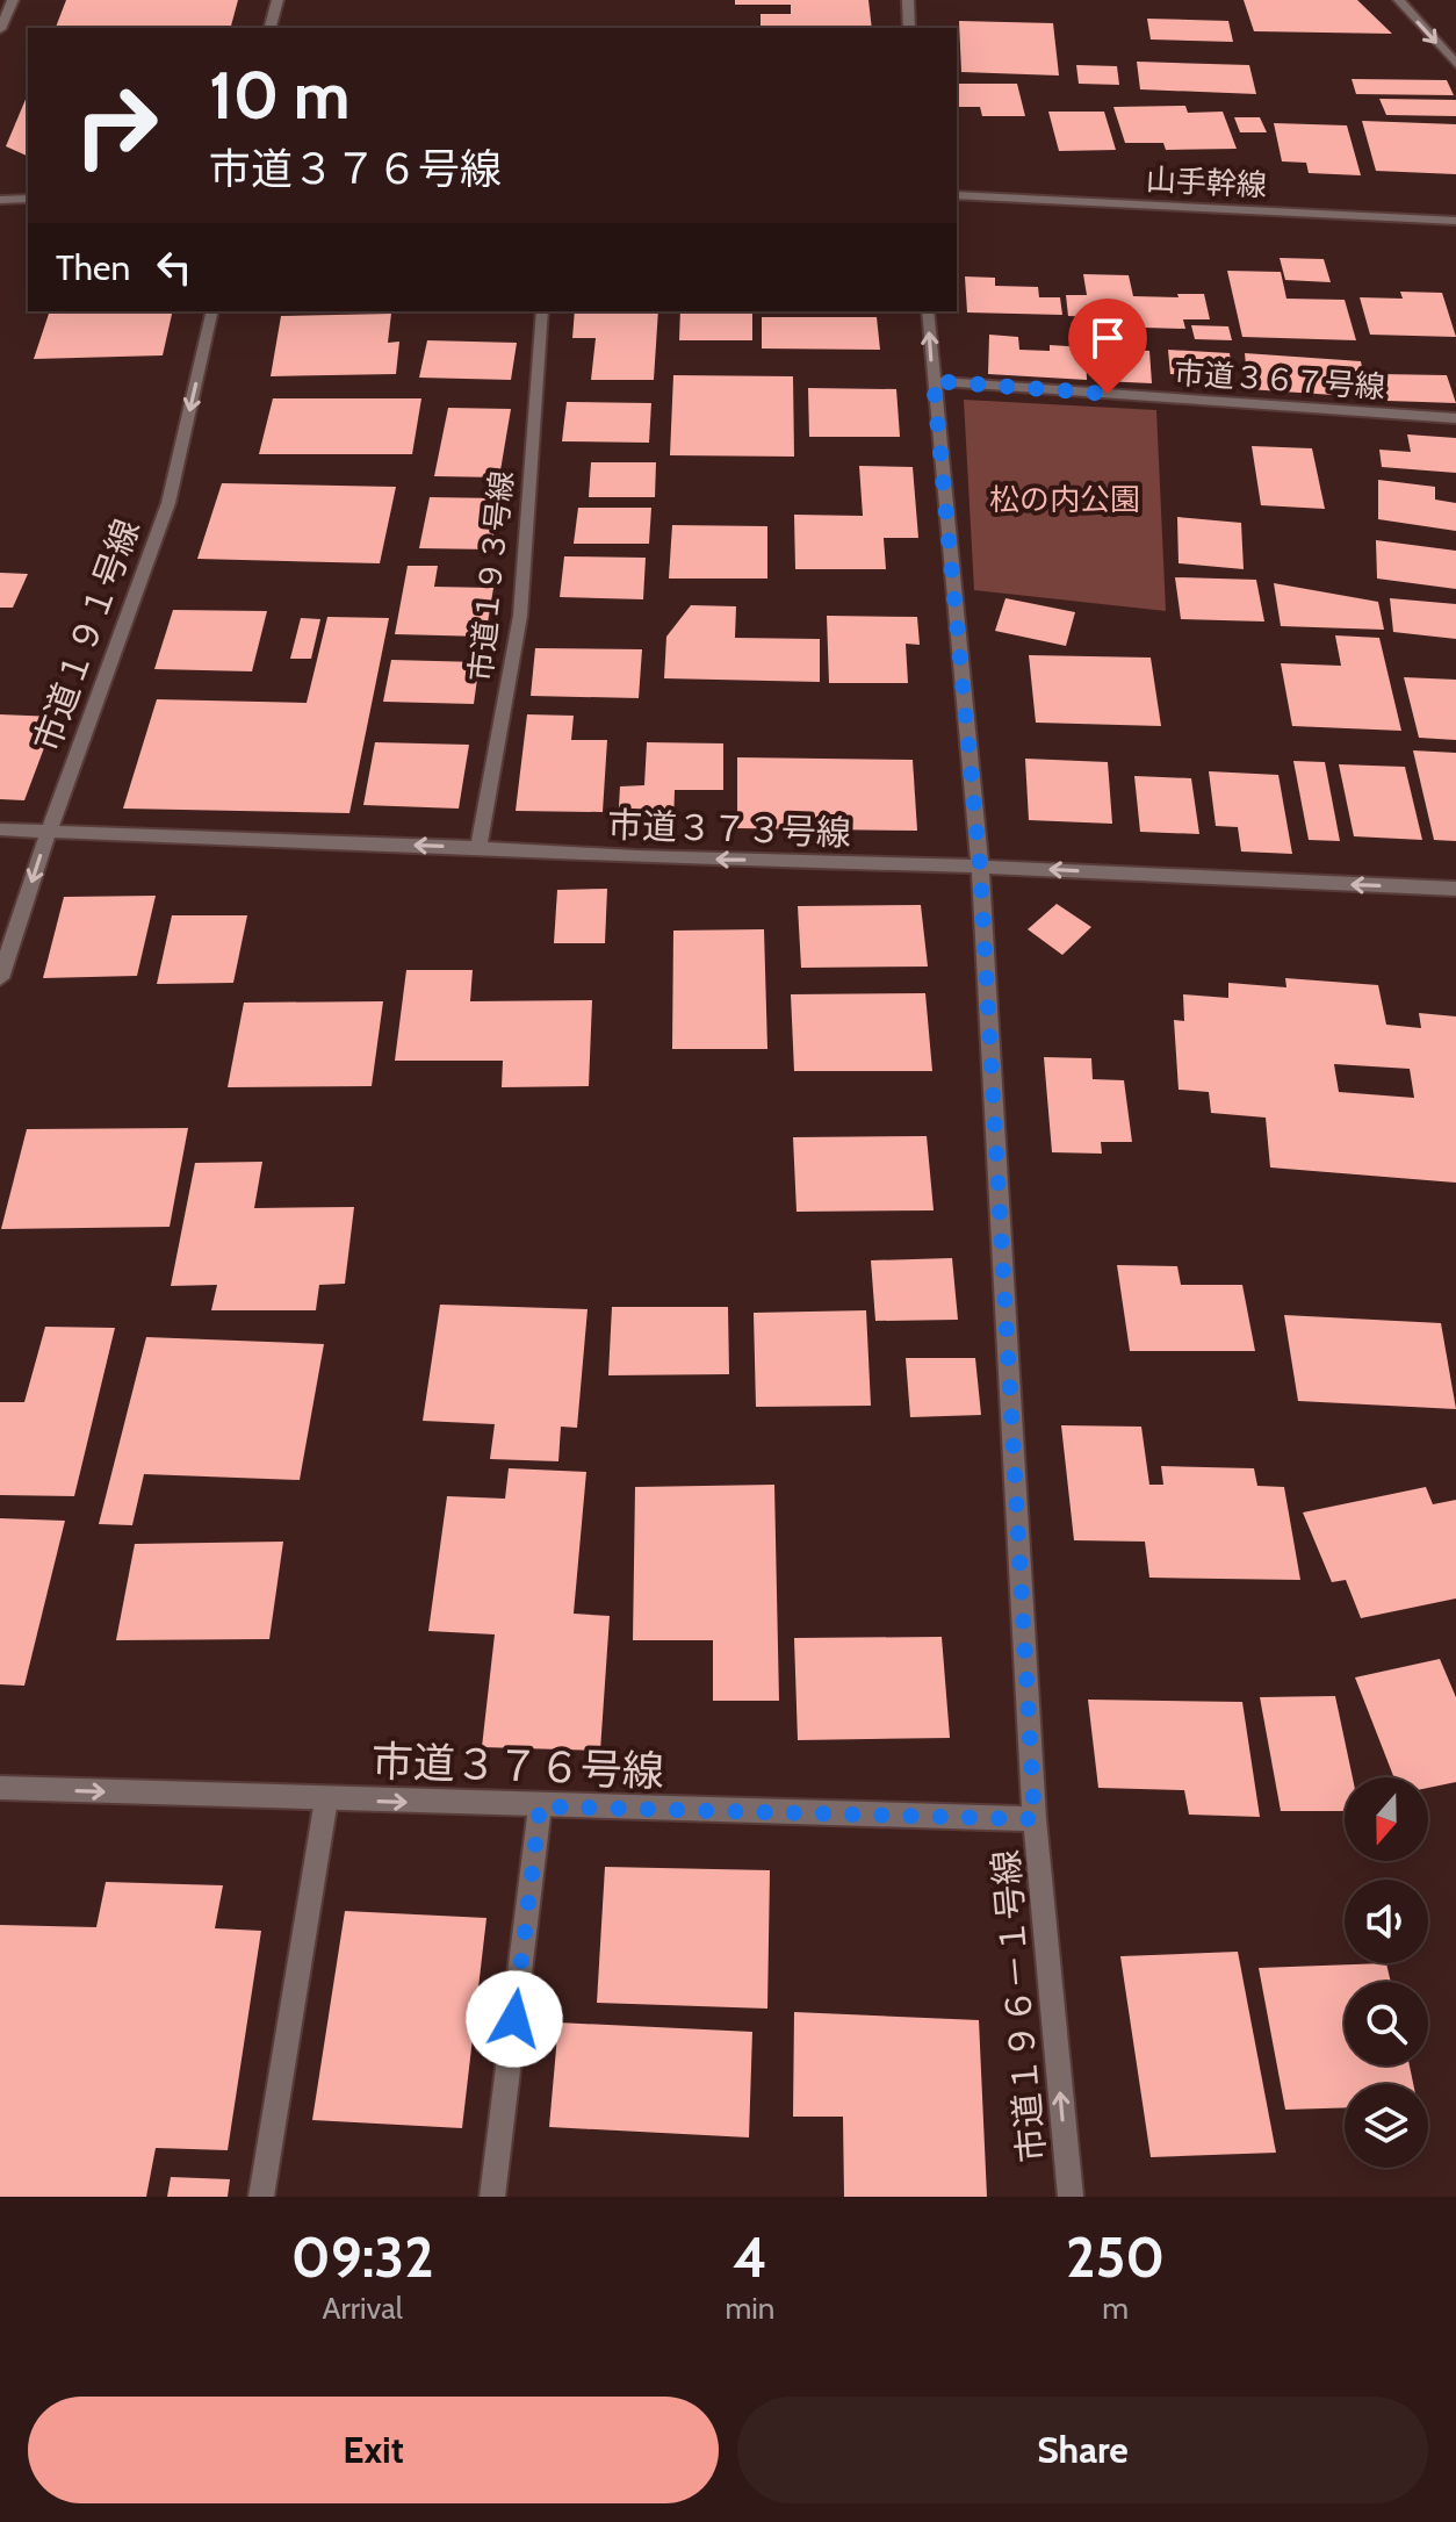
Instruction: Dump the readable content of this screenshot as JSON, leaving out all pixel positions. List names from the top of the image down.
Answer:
{
  "streets": {
    "street": [
      "山手幹線",
      "市道３６７号線",
      "市道１９３号線",
      "市道１９１号線",
      "市道３７３号線",
      "市道３７６号線",
      "市道１９６－１号線"
    ]
  },
  "crossings": [
    ["市道３６７号線", "市道１９６－１号線"],
    ["市道１９３号線", "市道３７３号線"],
    ["市道１９１号線", "市道３７３号線"],
    ["市道３７３号線", "市道１９６－１号線"],
    ["市道３７６号線", "市道１９６－１号線"]
  ],
  "one_way": ["市道１９１号線", "市道３７３号線", "市道３７６号線"],
  "parks": ["松の内公園"],
  "north": "bottom",
  "page": {
    "turn": ["10 m", "市道３７６号線"],
    "then": "Then",
    "eta": [
      "09:32",
      "Arrival",
      "4",
      "min",
      "250",
      "m"
    ],
    "buttons": ["Exit", "Share"]
  }
}
